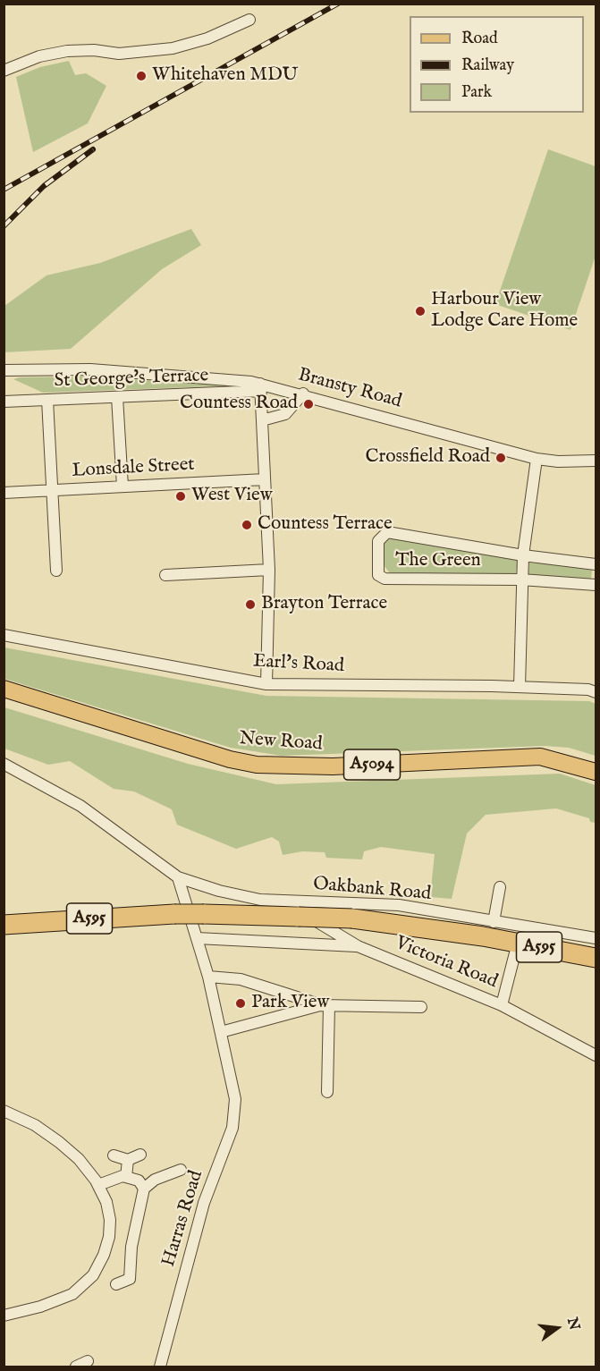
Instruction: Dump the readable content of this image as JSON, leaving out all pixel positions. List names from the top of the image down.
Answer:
{
  "streets": {
    "highway": ["A595"],
    "main road": ["New Road", "A5094"],
    "street": [
      "St George's Terrace",
      "Bransty Road",
      "Lonsdale Street",
      "The Green",
      "Earl's Road",
      "Oakbank Road",
      "Victoria Road",
      "Harras Road"
    ]
  },
  "crossings": [
    ["St George's Terrace", "Bransty Road"],
    ["Oakbank Road", "A595"],
    ["Oakbank Road", "Victoria Road"]
  ],
  "places": [
    "Whitehaven MDU",
    "Harbour View Lodge Care Home",
    "Countess Road",
    "Crossfield Road",
    "West View",
    "Countess Terrace",
    "Brayton Terrace",
    "Park View"
  ],
  "legend": ["Road", "Railway", "Park"],
  "north": "right"
}
